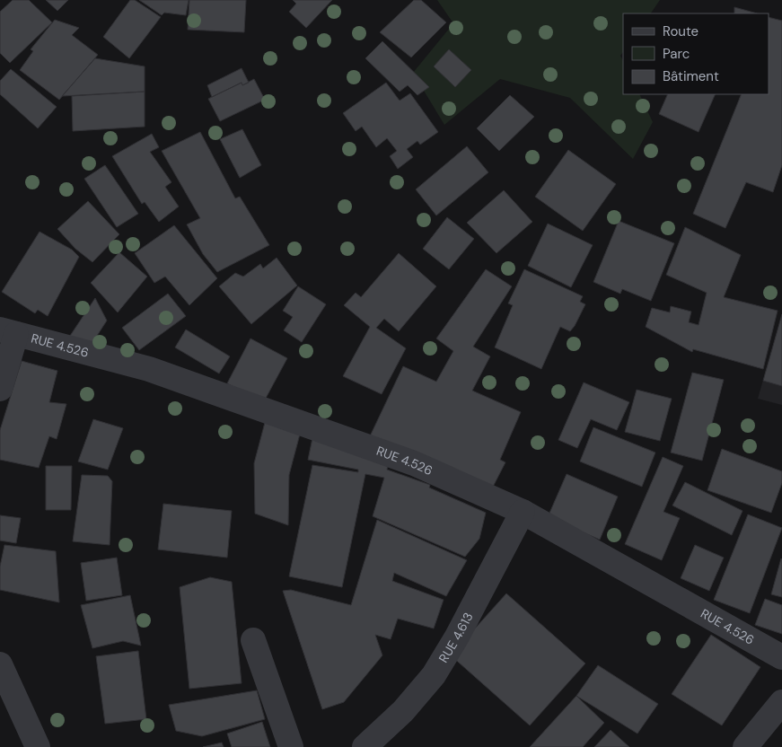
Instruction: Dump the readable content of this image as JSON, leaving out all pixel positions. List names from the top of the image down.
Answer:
{
  "streets": {
    "street": ["RUE 4.526", "RUE 4.613"]
  },
  "crossings": [
    ["RUE 4.526", "RUE 4.613"]
  ],
  "legend": ["Route", "Parc", "Bâtiment"]
}
